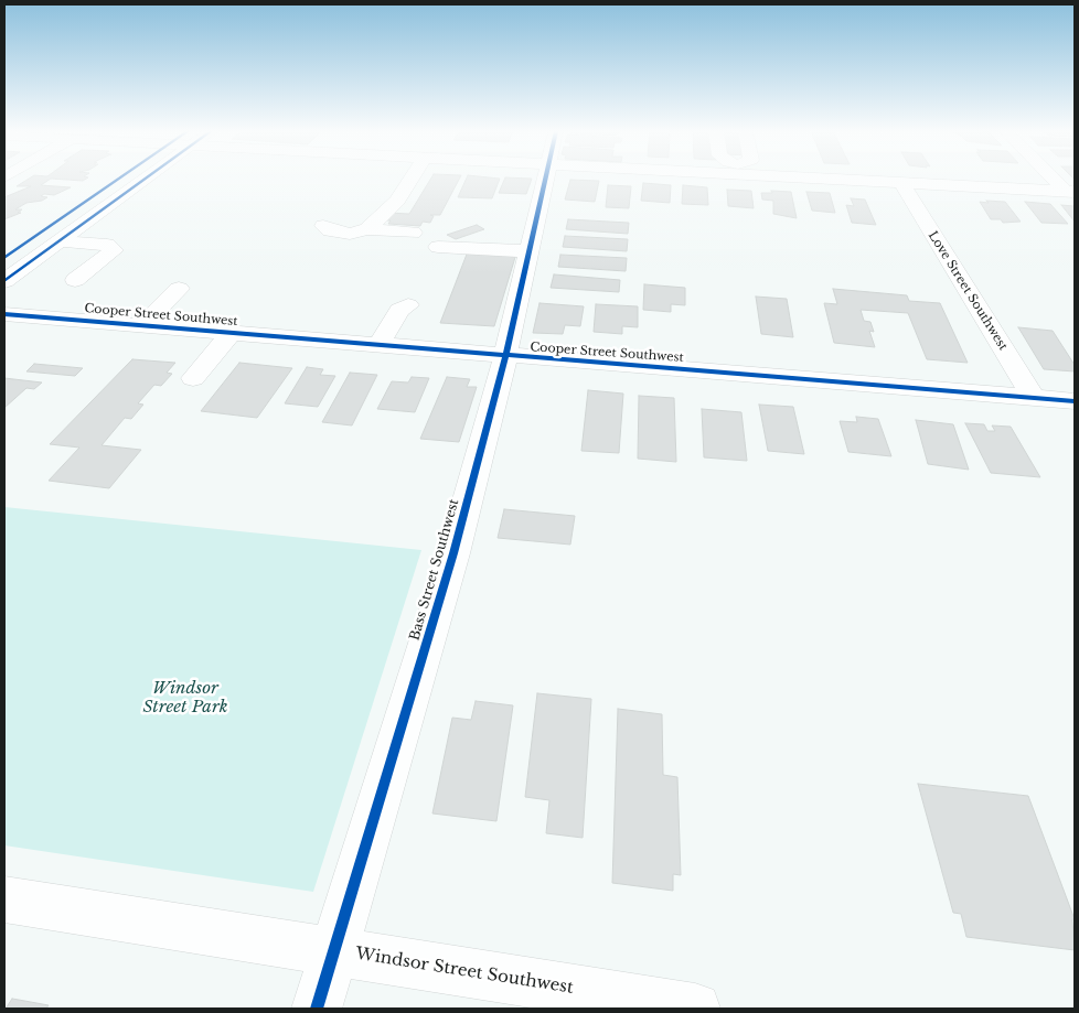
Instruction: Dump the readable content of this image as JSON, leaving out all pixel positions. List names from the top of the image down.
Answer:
{
  "streets": {
    "street": [
      "Love Street Southwest",
      "Cooper Street Southwest",
      "Bass Street Southwest",
      "Windsor Street Southwest"
    ]
  },
  "crossings": [
    ["Love Street Southwest", "Cooper Street Southwest"],
    ["Cooper Street Southwest", "Bass Street Southwest"],
    ["Bass Street Southwest", "Windsor Street Southwest"]
  ],
  "parks": ["Windsor Street Park"]
}
